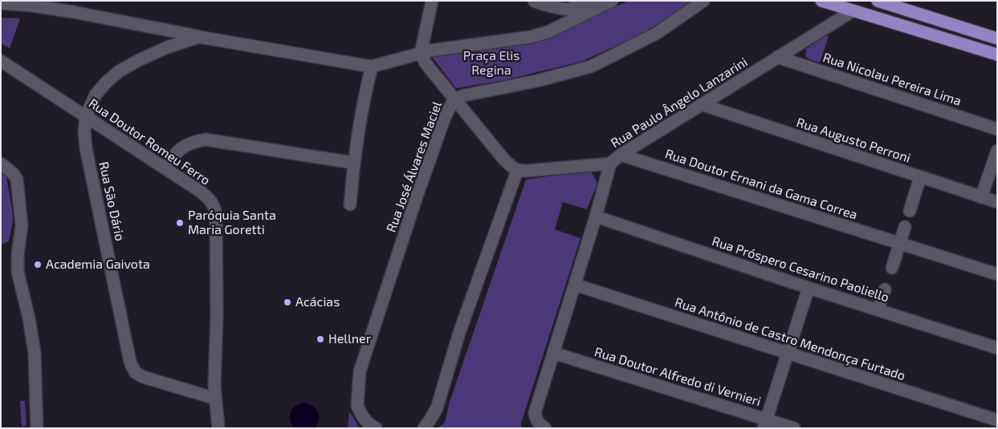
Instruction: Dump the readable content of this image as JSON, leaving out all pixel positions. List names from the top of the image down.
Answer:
{
  "streets": {
    "street": [
      "Rua Nicolau Pereira Lima",
      "Rua Paulo Ângelo Lanzarini",
      "Rua Augusto Perroni",
      "Rua Doutor Romeu Ferro",
      "Rua José Álvares Maciel",
      "Rua Doutor Ernani da Gama Correa",
      "Rua São Dário",
      "Rua Próspero Cesarino Paoliello",
      "Rua Antônio de Castro Mendonça Furtado",
      "Rua Doutor Alfredo di Vernieri"
    ]
  },
  "crossings": [
    ["Rua Nicolau Pereira Lima", "Rua Paulo Ângelo Lanzarini"],
    ["Rua Paulo Ângelo Lanzarini", "Rua Augusto Perroni"],
    ["Rua Paulo Ângelo Lanzarini", "Rua Doutor Ernani da Gama Correa"],
    ["Rua Paulo Ângelo Lanzarini", "Rua Próspero Cesarino Paoliello"],
    ["Rua Paulo Ângelo Lanzarini", "Rua Antônio de Castro Mendonça Furtado"],
    ["Rua Paulo Ângelo Lanzarini", "Rua Doutor Alfredo di Vernieri"],
    ["Rua Doutor Romeu Ferro", "Rua São Dário"]
  ],
  "parks": ["Praça Elis Regina"],
  "places": [
    "Paróquia Santa Maria Goretti",
    "Academia Gaivota",
    "Acácias",
    "Hellner"
  ]
}
